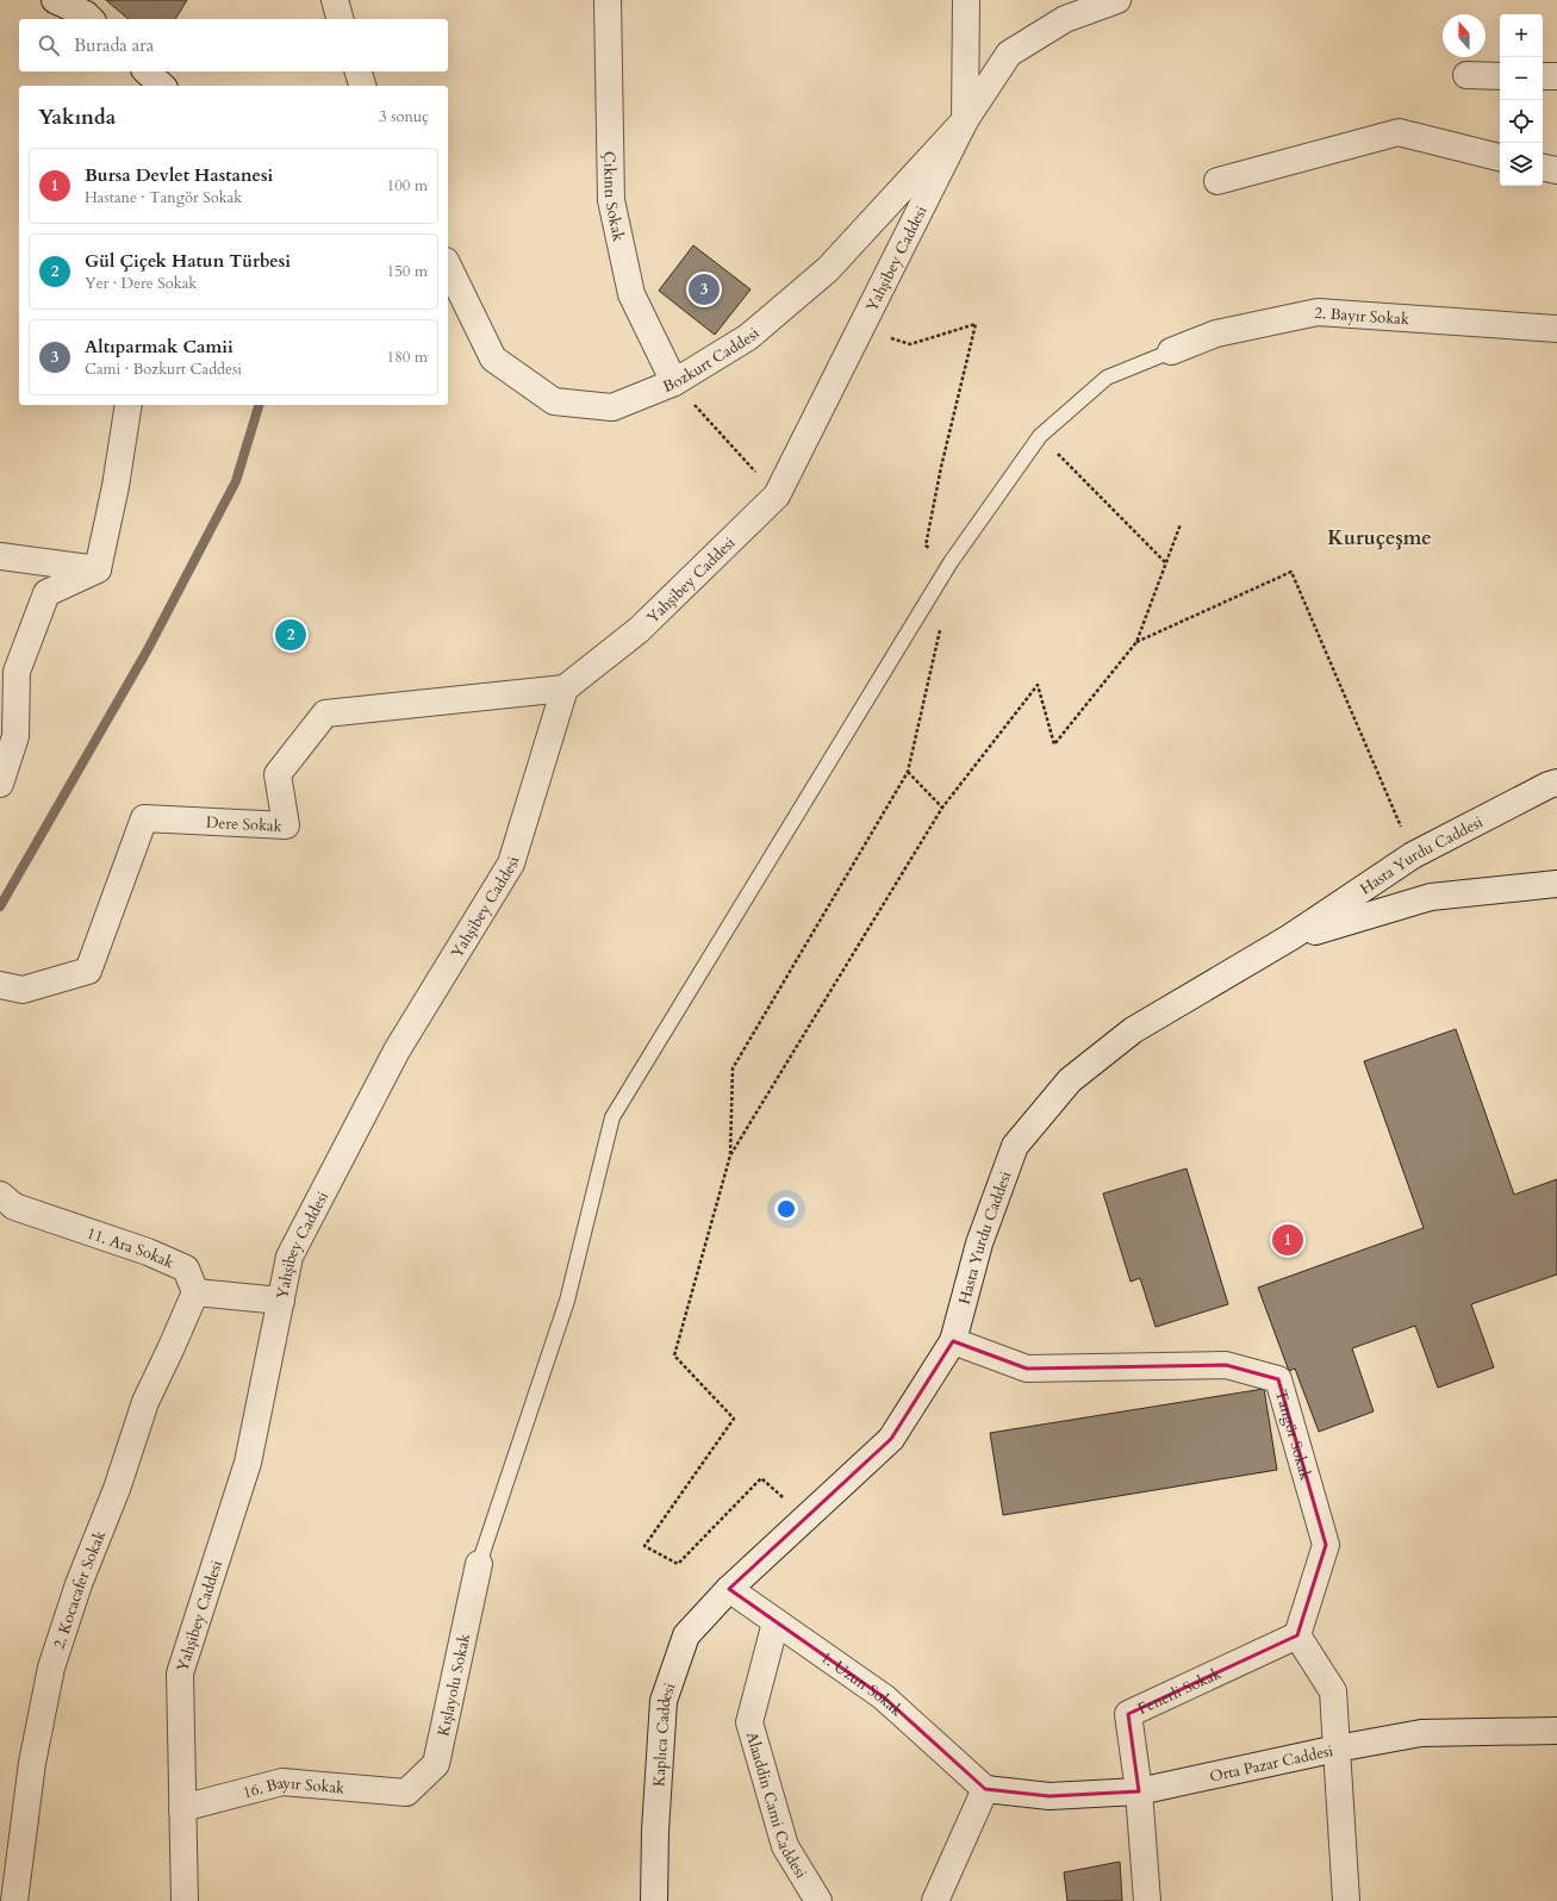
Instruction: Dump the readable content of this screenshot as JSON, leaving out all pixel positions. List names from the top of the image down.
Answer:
{
  "streets": {
    "street": [
      "Çıkıntı Sokak",
      "Yahşibey Caddesi",
      "2. Bayır Sokak",
      "Bozkurt Caddesi",
      "Dere Sokak",
      "Hasta Yurdu Caddesi",
      "11. Ara Sokak",
      "Tangör Sokak",
      "2. Kocacafer Sokak",
      "Kışlayolu Sokak",
      "1. Uzun Sokak",
      "Fenerli Sokak",
      "Kaplıca Caddesi",
      "Orta Pazar Caddesi",
      "16. Bayır Sokak",
      "Alaaddin Cami Caddesi"
    ]
  },
  "crossings": [
    ["Çıkıntı Sokak", "Bozkurt Caddesi"],
    ["Yahşibey Caddesi", "Bozkurt Caddesi"],
    ["Yahşibey Caddesi", "Dere Sokak"],
    ["Yahşibey Caddesi", "16. Bayır Sokak"],
    ["Hasta Yurdu Caddesi", "Tangör Sokak"],
    ["Hasta Yurdu Caddesi", "1. Uzun Sokak"],
    ["Hasta Yurdu Caddesi", "Kaplıca Caddesi"],
    ["11. Ara Sokak", "2. Kocacafer Sokak"],
    ["Tangör Sokak", "Fenerli Sokak"],
    ["Kışlayolu Sokak", "16. Bayır Sokak"],
    ["1. Uzun Sokak", "Kaplıca Caddesi"],
    ["1. Uzun Sokak", "Orta Pazar Caddesi"],
    ["1. Uzun Sokak", "Alaaddin Cami Caddesi"],
    ["Fenerli Sokak", "Orta Pazar Caddesi"]
  ],
  "districts": ["Kuruçeşme"],
  "north": "top",
  "page": {
    "map_buttons": ["+", "−"],
    "search": "Burada ara",
    "heading": ["Yakında", "3 sonuç"],
    "list": [
      {
        "mark": "1",
        "name": "Bursa Devlet Hastanesi",
        "note": "Hastane · Tangör Sokak",
        "value": "100 m"
      },
      {
        "mark": "2",
        "name": "Gül Çiçek Hatun Türbesi",
        "note": "Yer · Dere Sokak",
        "value": "150 m"
      },
      {
        "mark": "3",
        "name": "Altıparmak Camii",
        "note": "Cami · Bozkurt Caddesi",
        "value": "180 m"
      }
    ],
    "pins": ["3", "2", "1"]
  }
}
